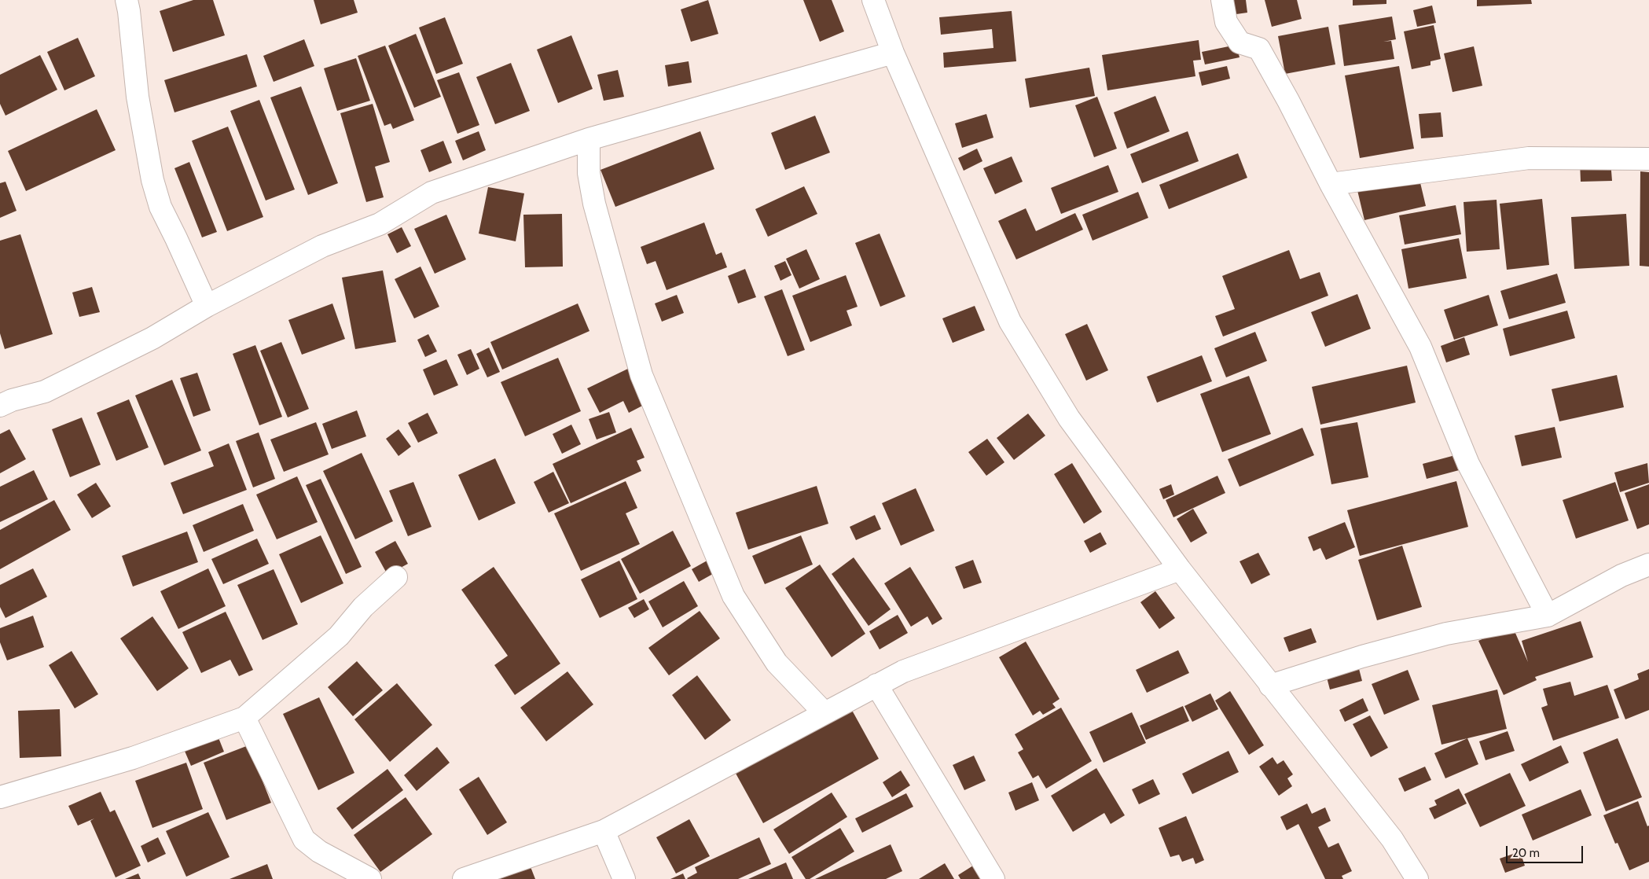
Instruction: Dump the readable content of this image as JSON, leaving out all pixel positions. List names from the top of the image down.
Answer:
{
  "scale_bar": "20 m"
}
